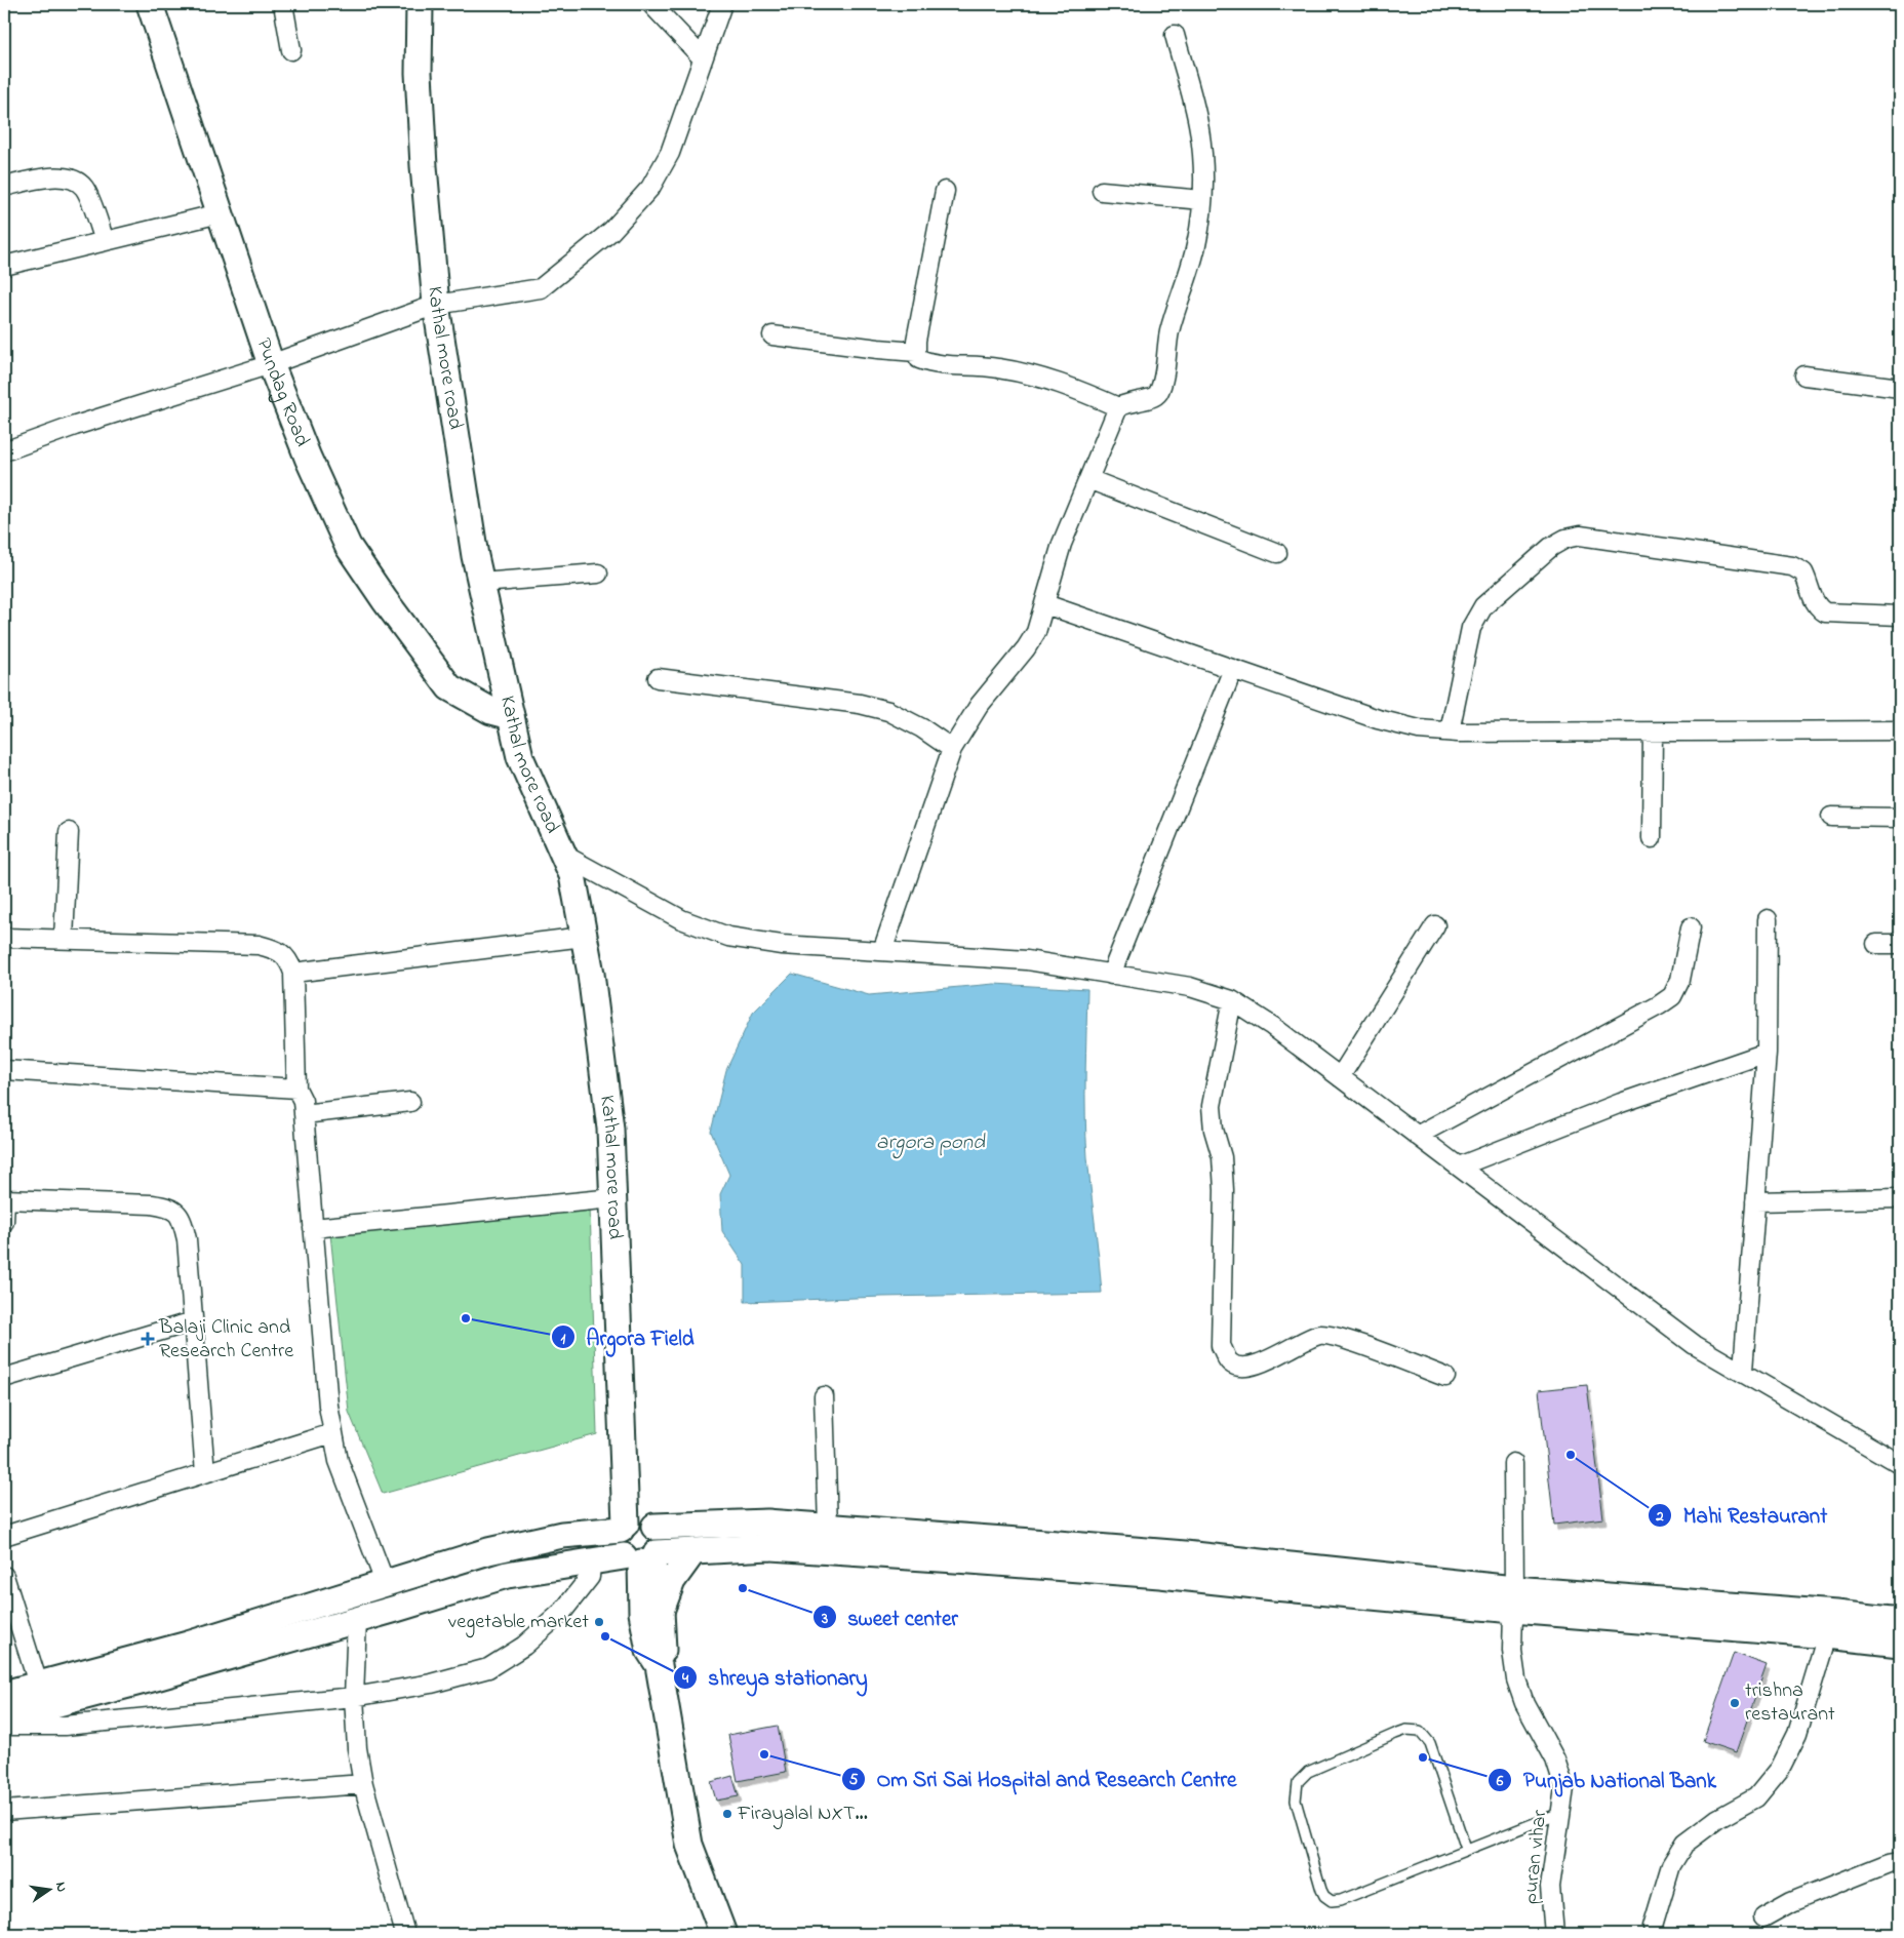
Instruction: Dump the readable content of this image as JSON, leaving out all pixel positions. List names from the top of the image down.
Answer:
{
  "streets": {
    "main road": ["Kathal more road", "Pundag Road"],
    "street": ["puran vihar"]
  },
  "crossings": [
    ["Kathal more road", "Pundag Road"]
  ],
  "water": ["argora pond"],
  "places": {
    "other": [
      "Argora Field",
      "Mahi Restaurant",
      "sweet center",
      "vegetable market",
      "shreya stationary",
      "trishna restaurant",
      "Om Sri Sai Hospital and Research Centre",
      "Punjab National Bank",
      "Firayalal NXT..."
    ],
    "health": ["Balaji Clinic and Research Centre"]
  },
  "north": "right"
}
